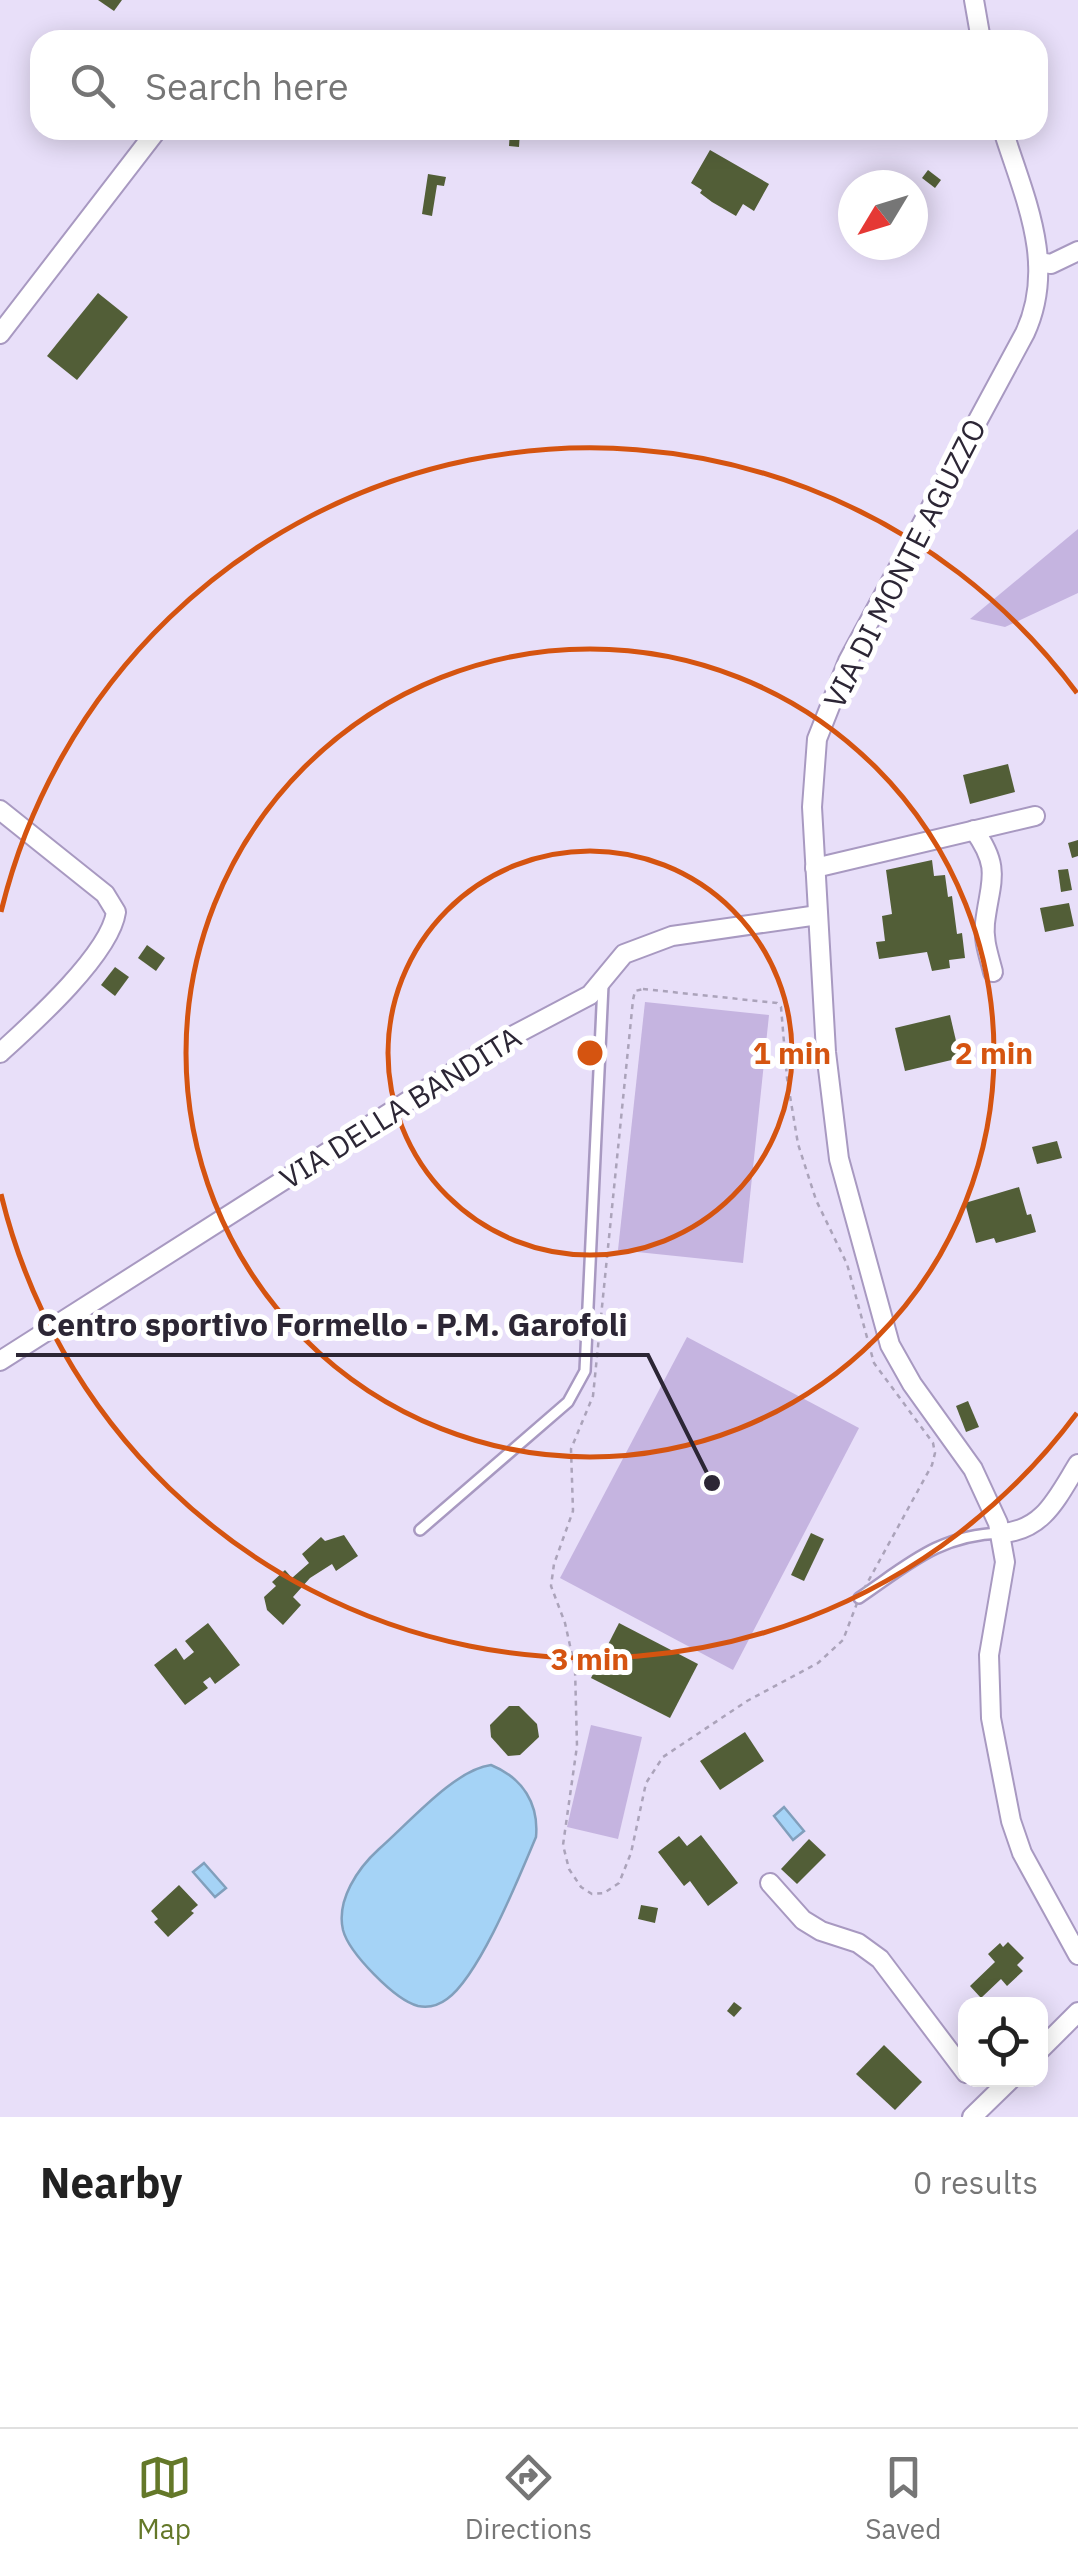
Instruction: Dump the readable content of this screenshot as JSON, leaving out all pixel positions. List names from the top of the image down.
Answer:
{
  "streets": {
    "street": ["VIA DI MONTE AGUZZO", "VIA DELLA BANDITA"]
  },
  "crossings": [
    ["VIA DI MONTE AGUZZO", "VIA DELLA BANDITA"]
  ],
  "places": ["Centro sportivo Formello - P.M. Garofoli"],
  "north": "bottom left",
  "page": {
    "search": "Search here",
    "heading": ["Nearby", "0 results"],
    "nav": ["Map", "Directions", "Saved"]
  },
  "rings": ["1 min", "2 min", "3 min"]
}
